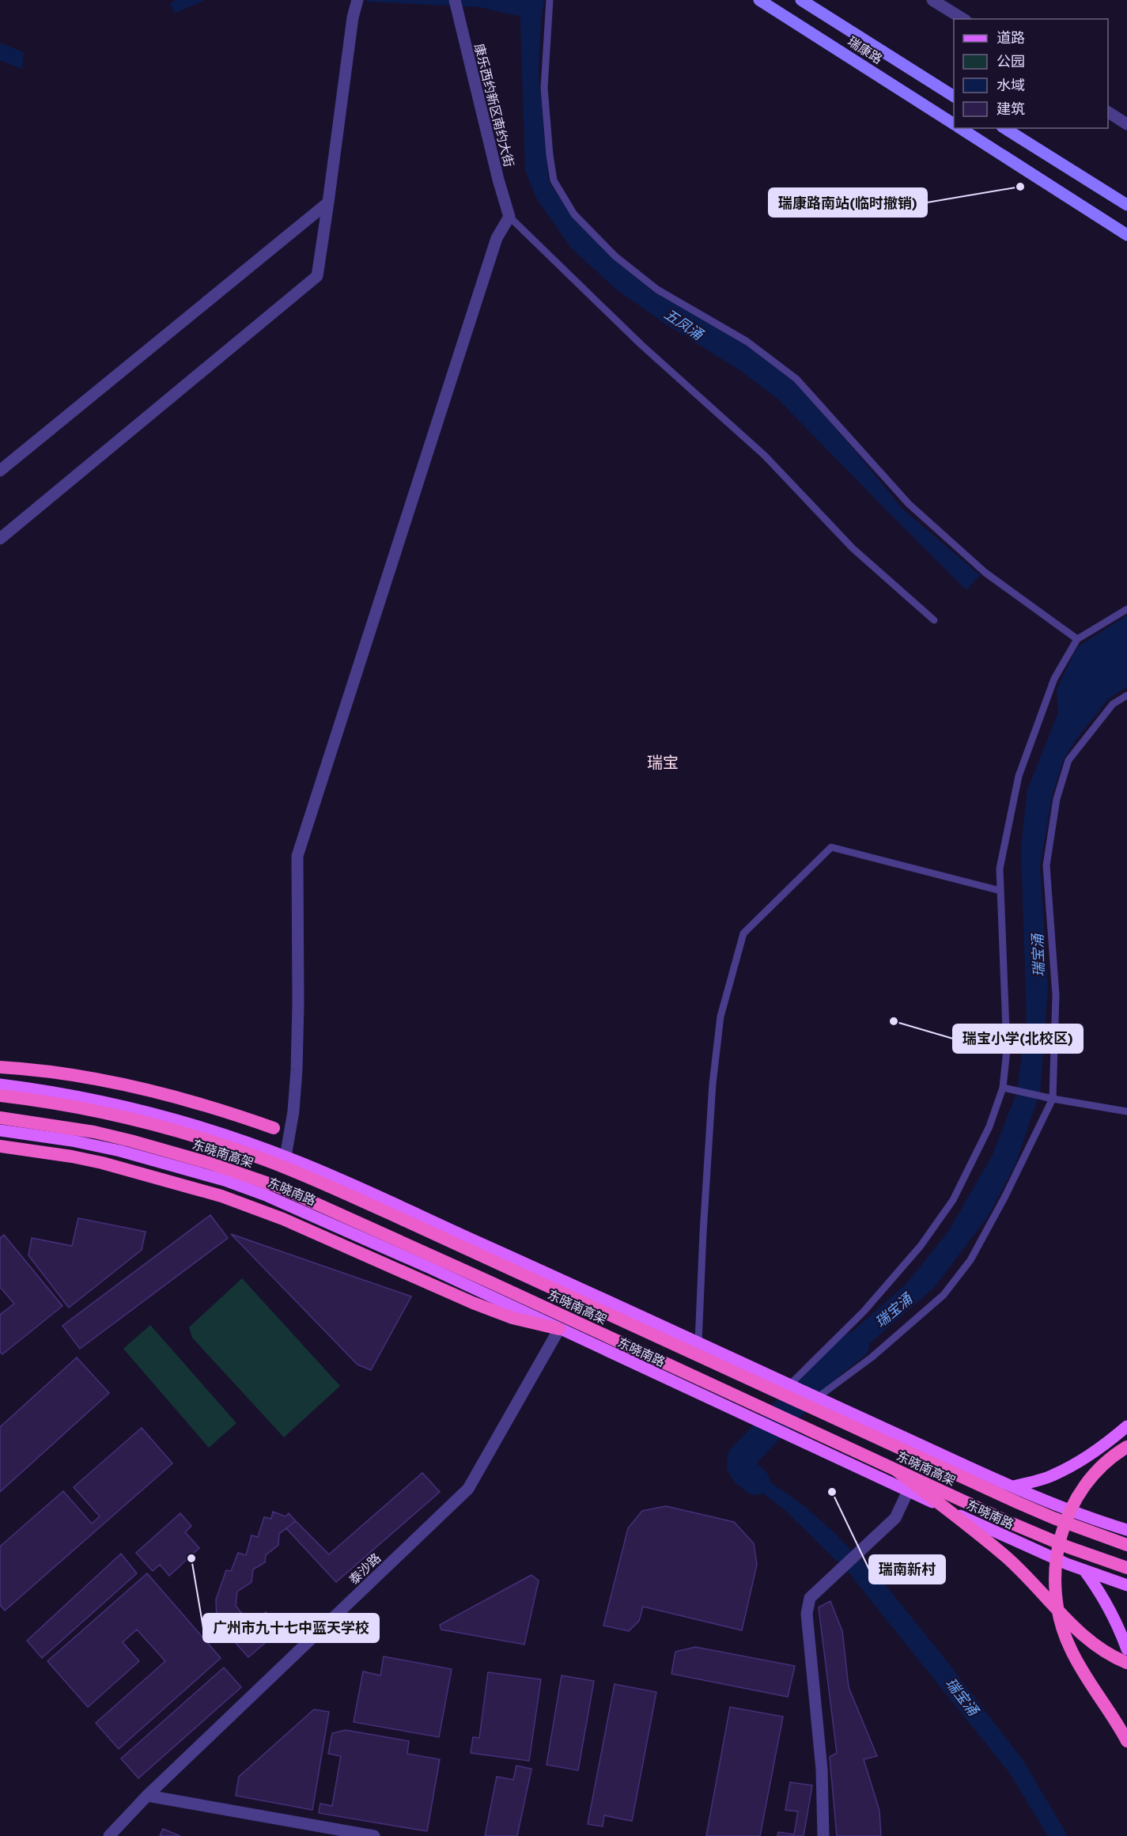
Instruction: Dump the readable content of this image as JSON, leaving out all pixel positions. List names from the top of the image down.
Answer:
{
  "streets": {
    "highway": ["东晓南高架"],
    "main road": ["瑞康路", "东晓南路"],
    "street": ["康乐西约新区南约大街", "泰沙路"]
  },
  "crossings": [
    ["东晓南路", "泰沙路"]
  ],
  "districts": ["瑞宝"],
  "water": ["五凤涌", "瑞宝涌"],
  "places": [
    "瑞康路南站(临时撤销)",
    "瑞宝小学(北校区)",
    "瑞南新村",
    "广州市九十七中蓝天学校"
  ],
  "legend": [
    "道路",
    "公园",
    "水域",
    "建筑"
  ]
}
